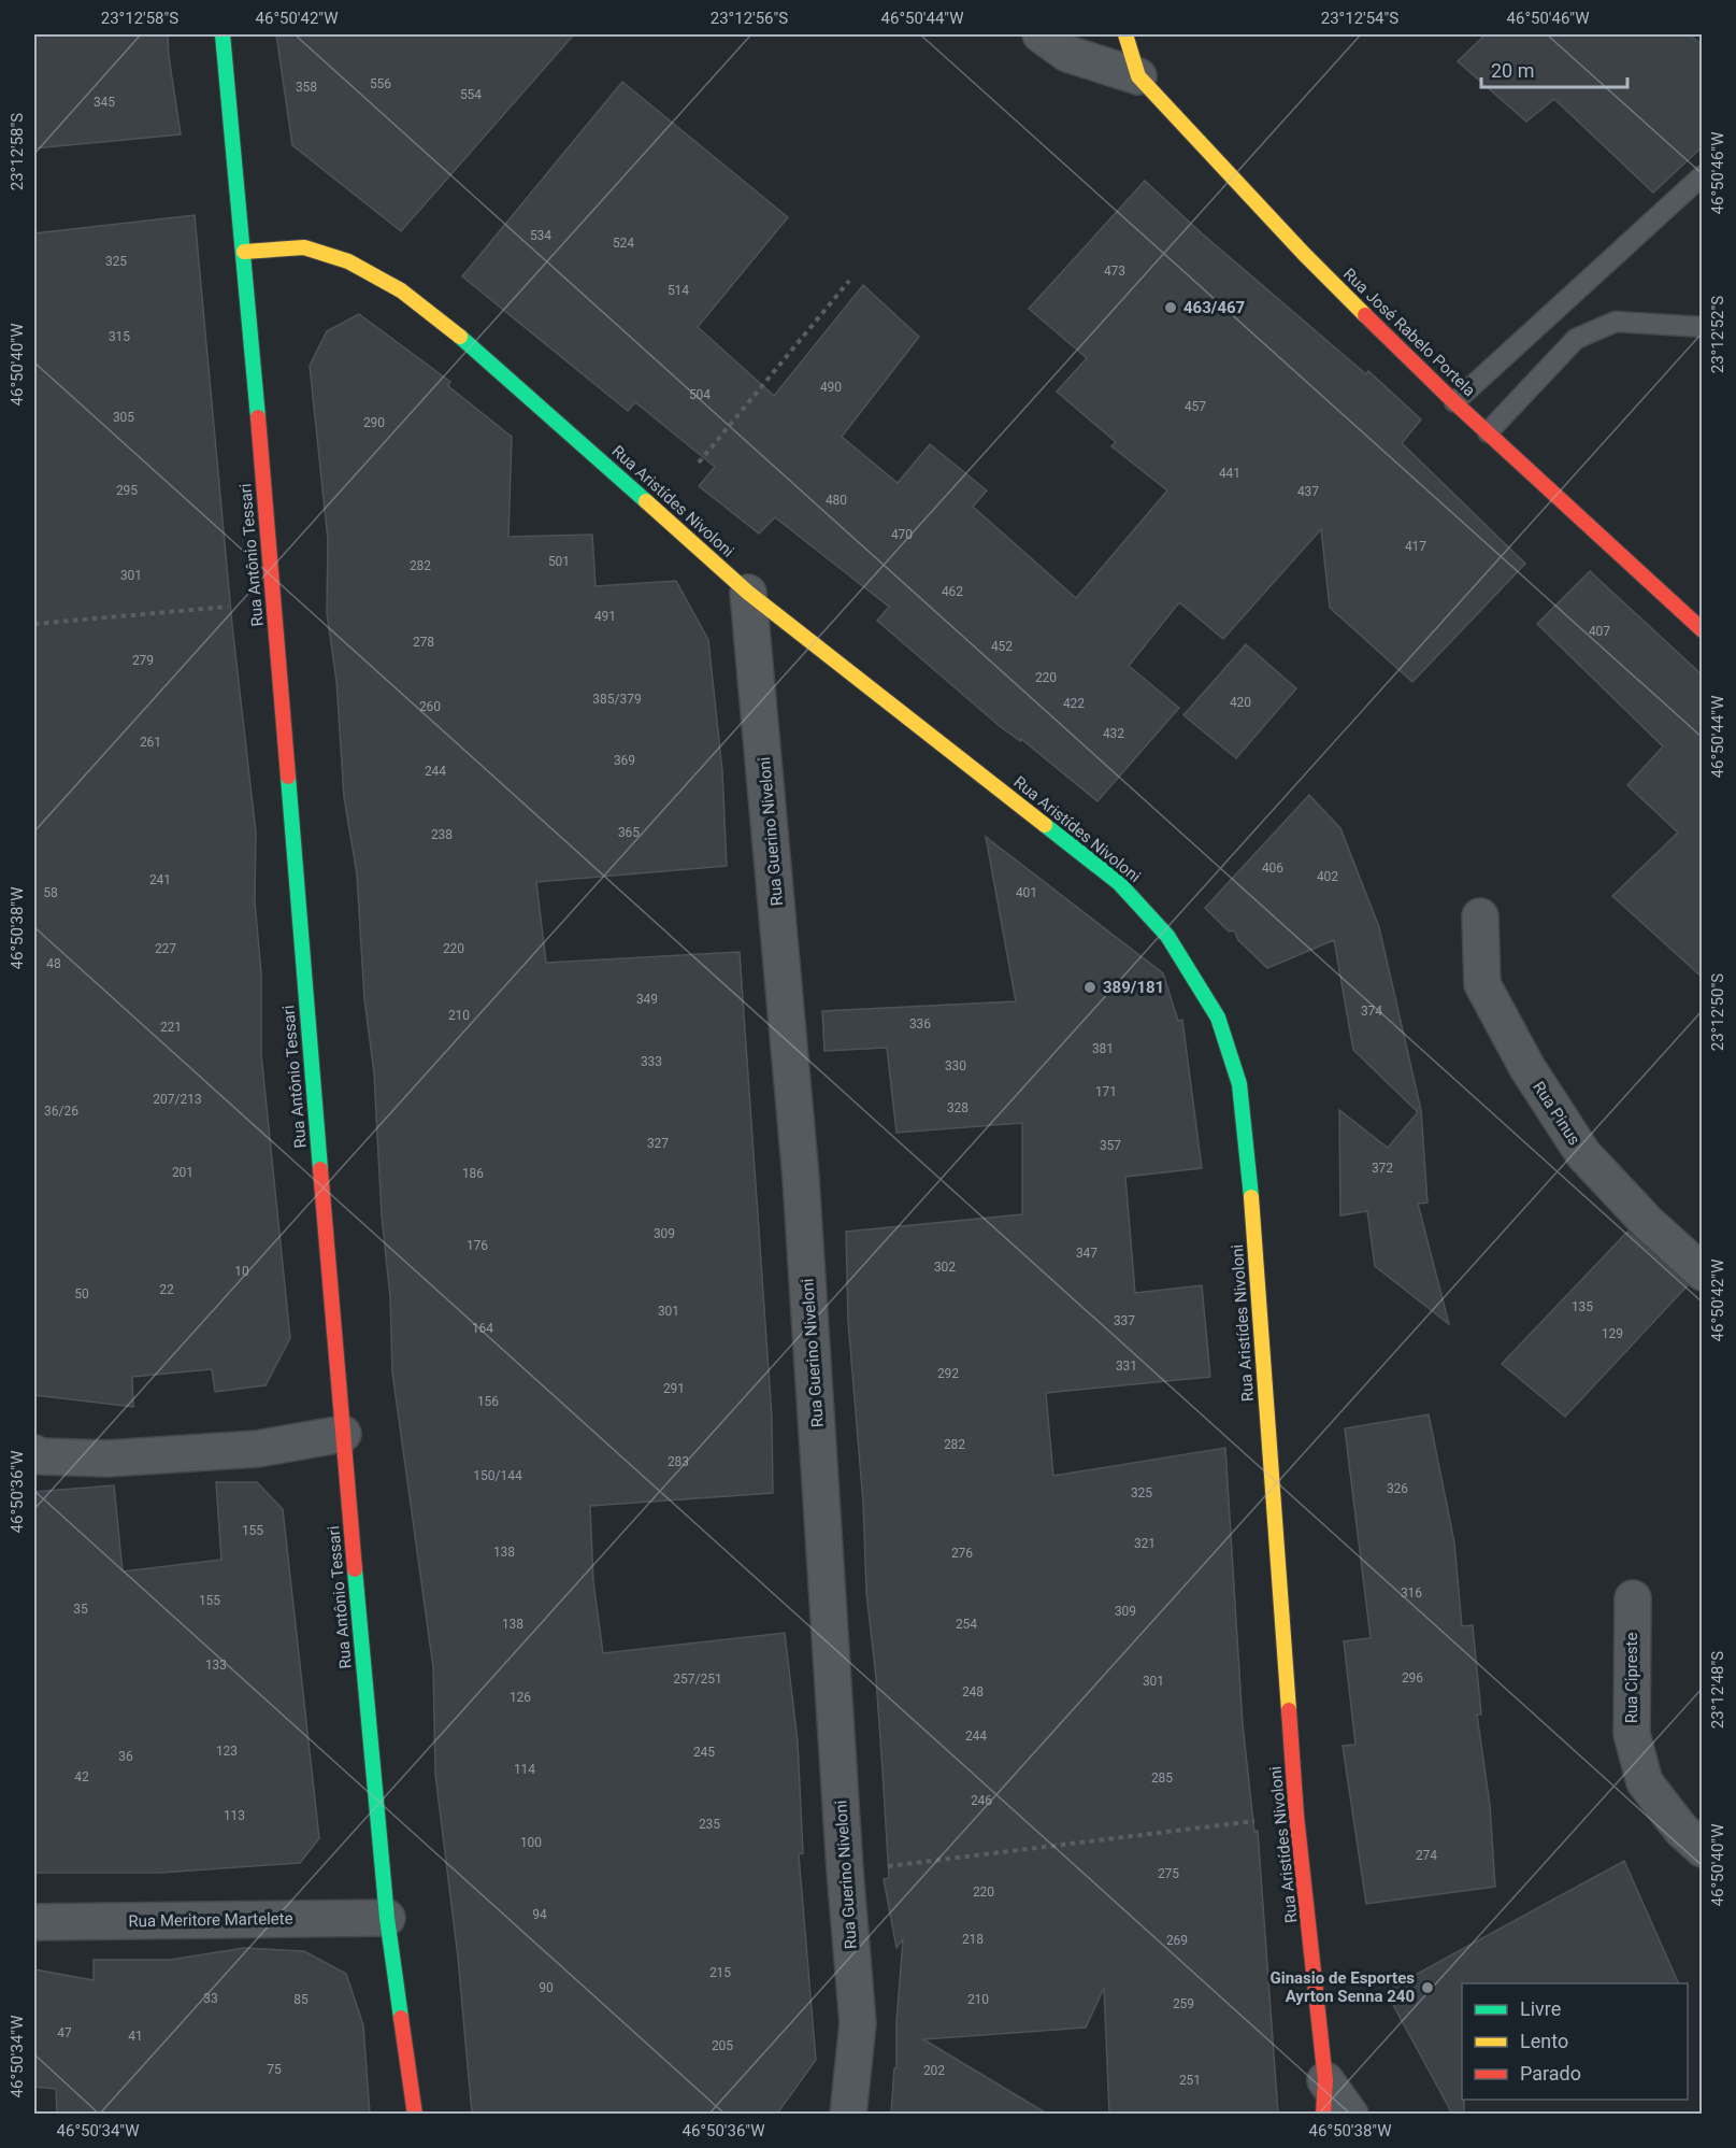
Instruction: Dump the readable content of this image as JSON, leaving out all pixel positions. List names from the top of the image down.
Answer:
{
  "streets": {
    "street": [
      "Rua José Rabelo Portela",
      "Rua Aristídes Nivoloni",
      "Rua Antônio Tessari",
      "Rua Guerino Niveloni",
      "Rua Pinus",
      "Rua Cipreste",
      "Rua Meritore Martelete"
    ]
  },
  "crossings": [
    ["Rua Aristídes Nivoloni", "Rua Antônio Tessari"],
    ["Rua Aristídes Nivoloni", "Rua Guerino Niveloni"],
    ["Rua Antônio Tessari", "Rua Meritore Martelete"]
  ],
  "places": ["463/467", "389/181", "Ginasio de Esportes Ayrton Senna 240"],
  "house_numbers": [
    "556",
    "358",
    "554",
    "345",
    "534",
    "524",
    "325",
    "473",
    "514",
    "315",
    "490",
    "504",
    "457",
    "305",
    "290",
    "441",
    "295",
    "437",
    "480",
    "470",
    "417",
    "501",
    "282",
    "301",
    "462",
    "491",
    "407",
    "278",
    "452",
    "279",
    "220",
    "385/379",
    "420",
    "422",
    "260",
    "432",
    "261",
    "369",
    "244",
    "365",
    "238",
    "406",
    "402",
    "241",
    "58",
    "401",
    "227",
    "220",
    "48",
    "349",
    "374",
    "210",
    "336",
    "221",
    "381",
    "333",
    "330",
    "171",
    "207/213",
    "328",
    "36/26",
    "327",
    "357",
    "372",
    "201",
    "186",
    "309",
    "176",
    "347",
    "302",
    "10",
    "22",
    "50",
    "135",
    "301",
    "337",
    "164",
    "129",
    "331",
    "292",
    "291",
    "156",
    "282",
    "283",
    "150/144",
    "326",
    "325",
    "155",
    "321",
    "138",
    "276",
    "316",
    "155",
    "35",
    "309",
    "138",
    "254",
    "133",
    "296",
    "257/251",
    "301",
    "248",
    "126",
    "244",
    "123",
    "245",
    "36",
    "114",
    "42",
    "285",
    "246",
    "113",
    "235",
    "100",
    "274",
    "275",
    "220",
    "94",
    "218",
    "269",
    "215",
    "90",
    "33",
    "85",
    "210",
    "259",
    "47",
    "41",
    "205",
    "75",
    "202",
    "251"
  ],
  "legend": ["Livre", "Lento", "Parado"],
  "scale_bar": "20 m",
  "coordinates": [
    "23°12'58\"S",
    "46°50'42\"W",
    "23°12'56\"S",
    "46°50'44\"W",
    "23°12'54\"S",
    "46°50'46\"W",
    "23°12'52\"S",
    "46°50'40\"W",
    "46°50'38\"W",
    "23°12'50\"S",
    "46°50'36\"W",
    "23°12'48\"S",
    "46°50'34\"W"
  ]
}
